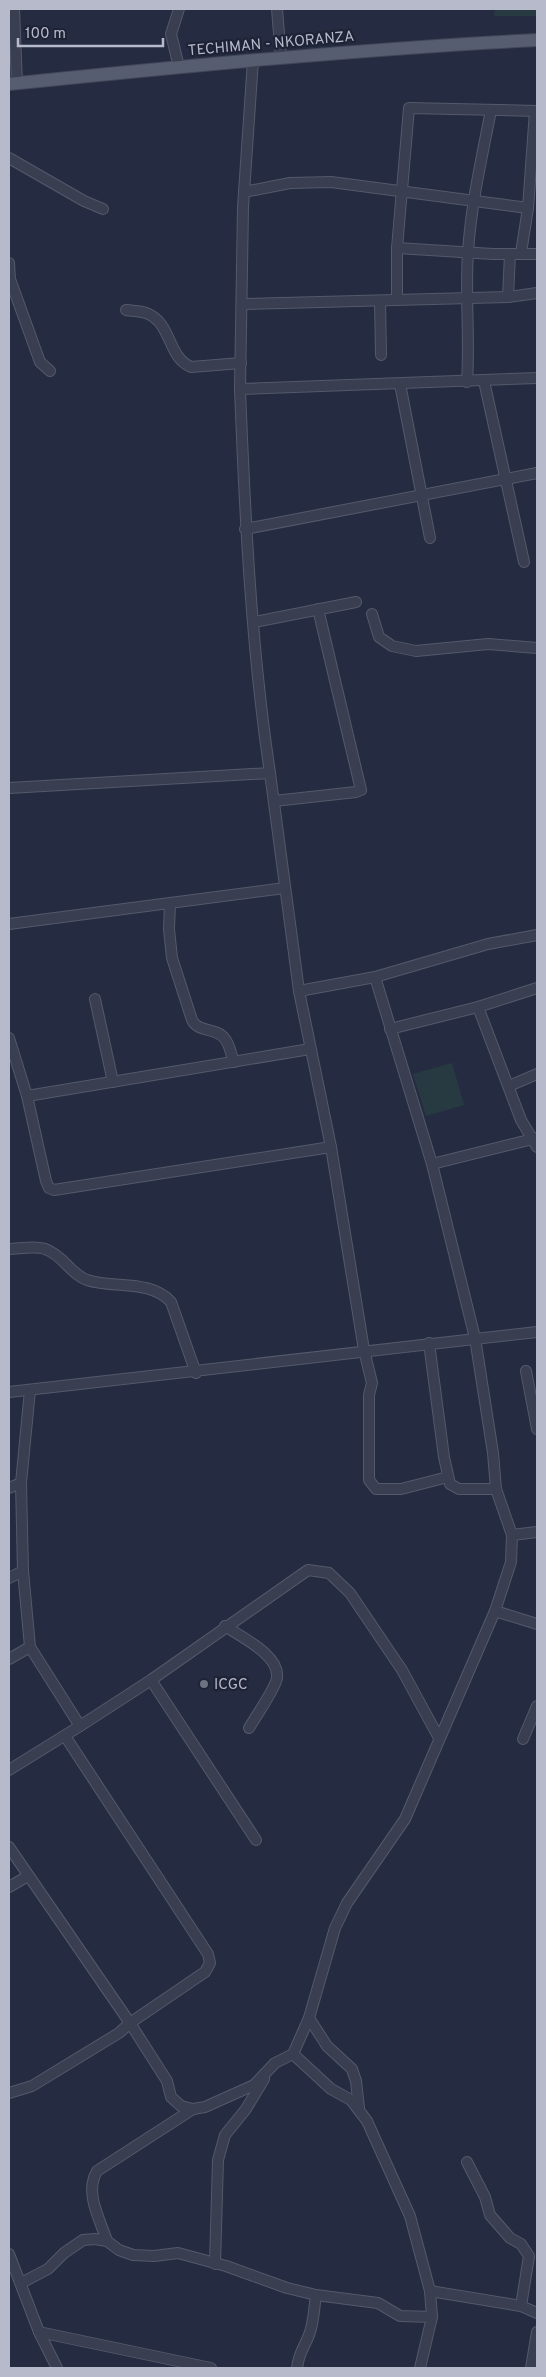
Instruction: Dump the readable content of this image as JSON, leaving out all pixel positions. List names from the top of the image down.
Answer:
{
  "streets": {
    "main road": ["TECHIMAN - NKORANZA"]
  },
  "places": ["ICGC"],
  "scale_bar": "100 m"
}
